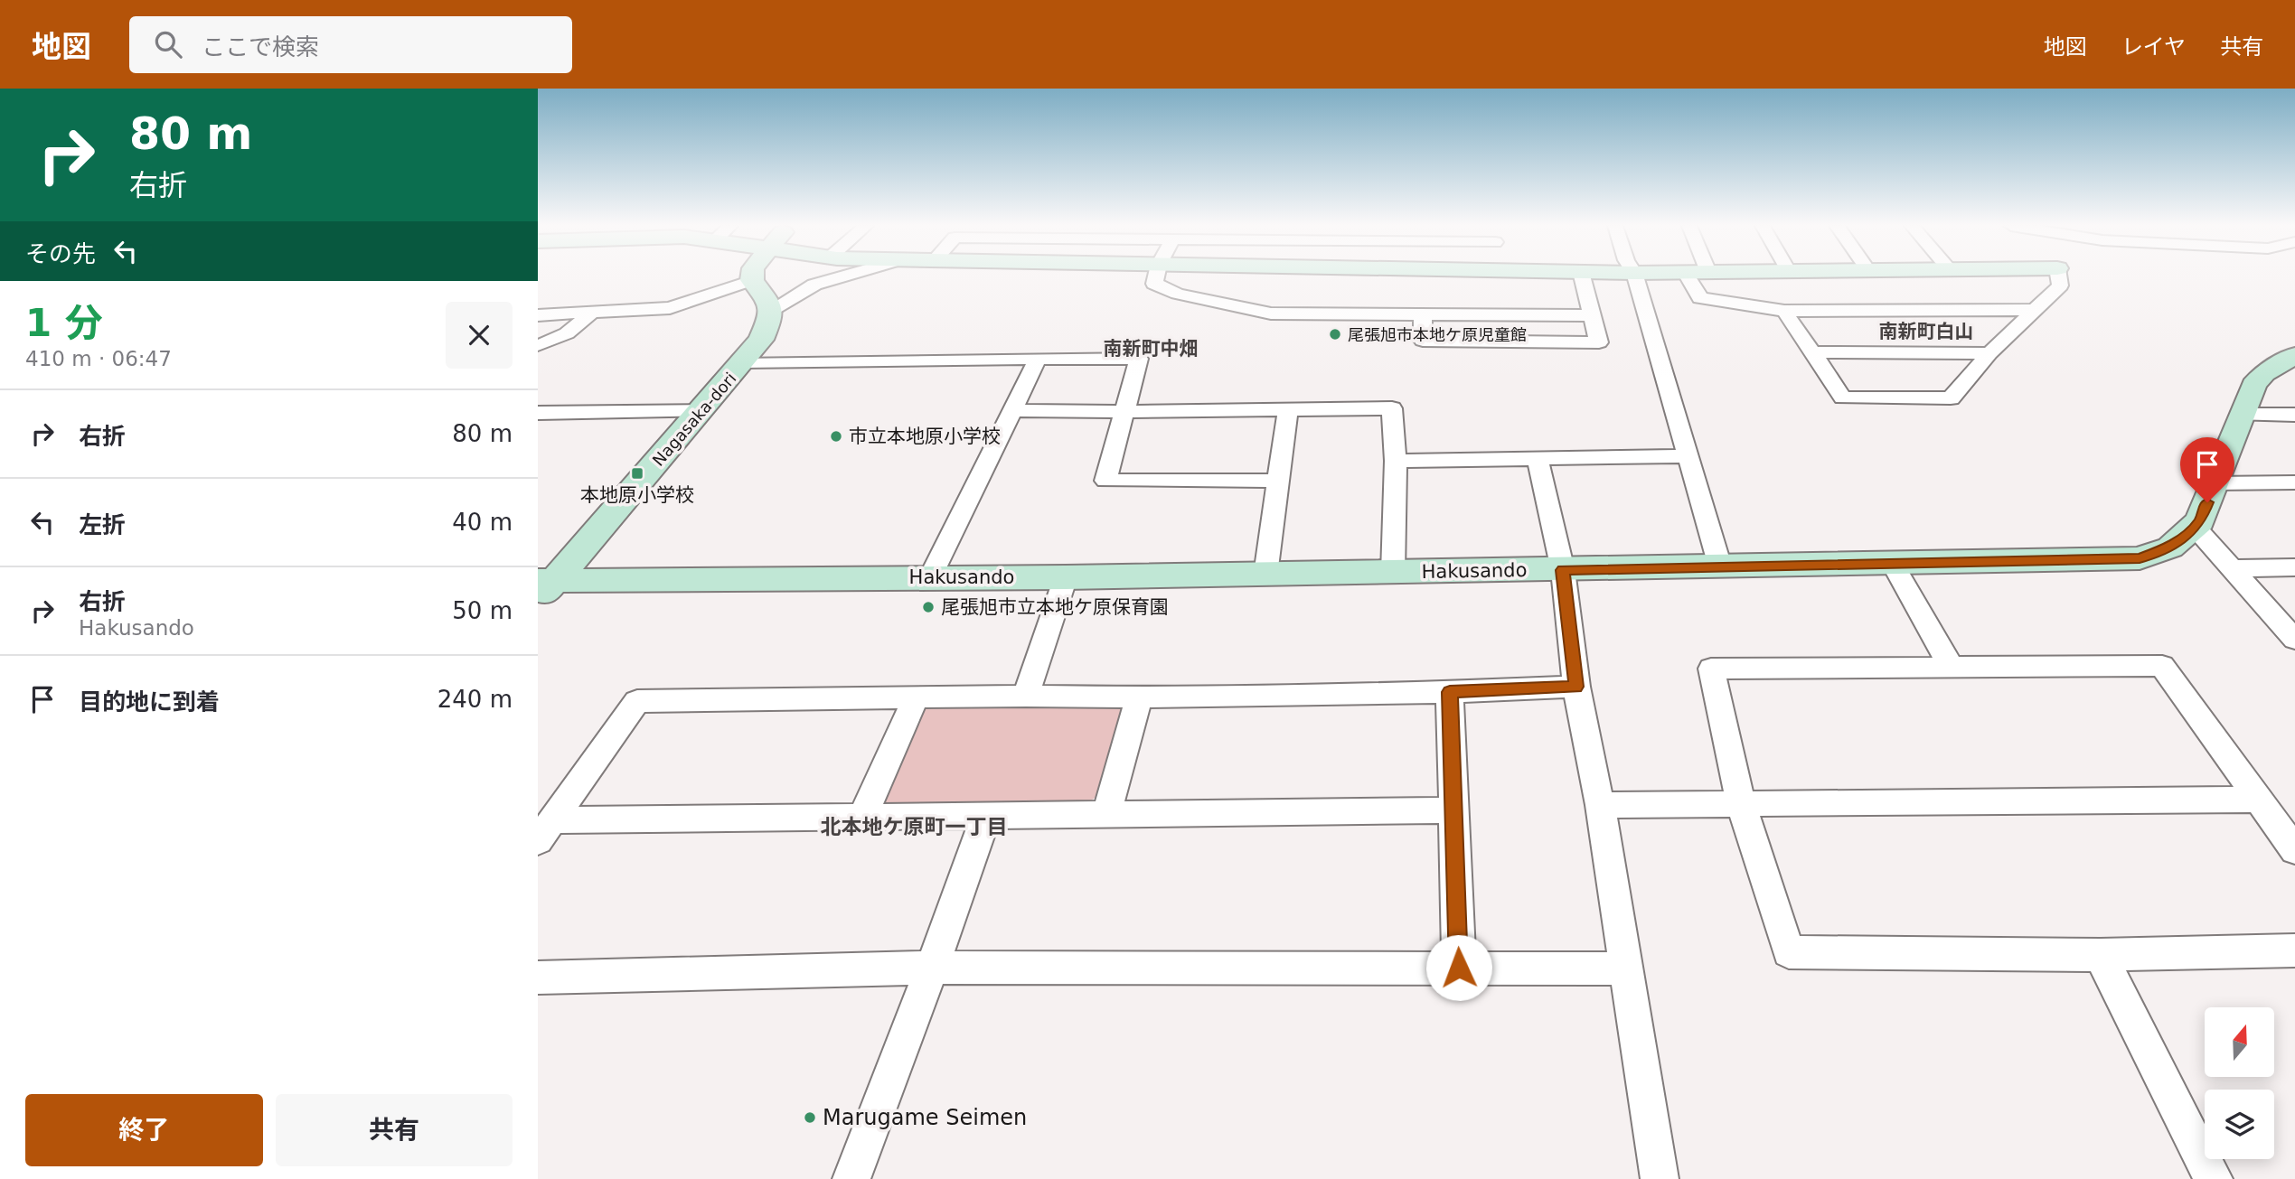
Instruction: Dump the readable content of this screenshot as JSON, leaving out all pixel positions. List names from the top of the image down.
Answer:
{
  "streets": {
    "street": ["Nagasaka-dori", "Hakusando"]
  },
  "crossings": [
    ["Nagasaka-dori", "Hakusando"]
  ],
  "districts": ["南新町白山", "南新町中畑", "北本地ケ原町一丁目"],
  "places": {
    "other": [
      "尾張旭市本地ケ原児童館",
      "市立本地原小学校",
      "尾張旭市立本地ケ原保育園",
      "Marugame Seimen"
    ],
    "transit": ["本地原小学校"]
  },
  "north": "top",
  "page": {
    "header": "地図",
    "search": "ここで検索",
    "nav": ["地図", "レイヤ", "共有"],
    "turn": ["80 m", "右折"],
    "then": "その先",
    "heading": ["1 分", "410 m · 06:47"],
    "list": [
      {
        "name": "右折",
        "value": "80 m"
      },
      {
        "name": "左折",
        "value": "40 m"
      },
      {
        "name": "右折",
        "note": "Hakusando",
        "value": "50 m"
      },
      {
        "name": "目的地に到着",
        "value": "240 m"
      }
    ],
    "buttons": ["終了", "共有"]
  }
}
